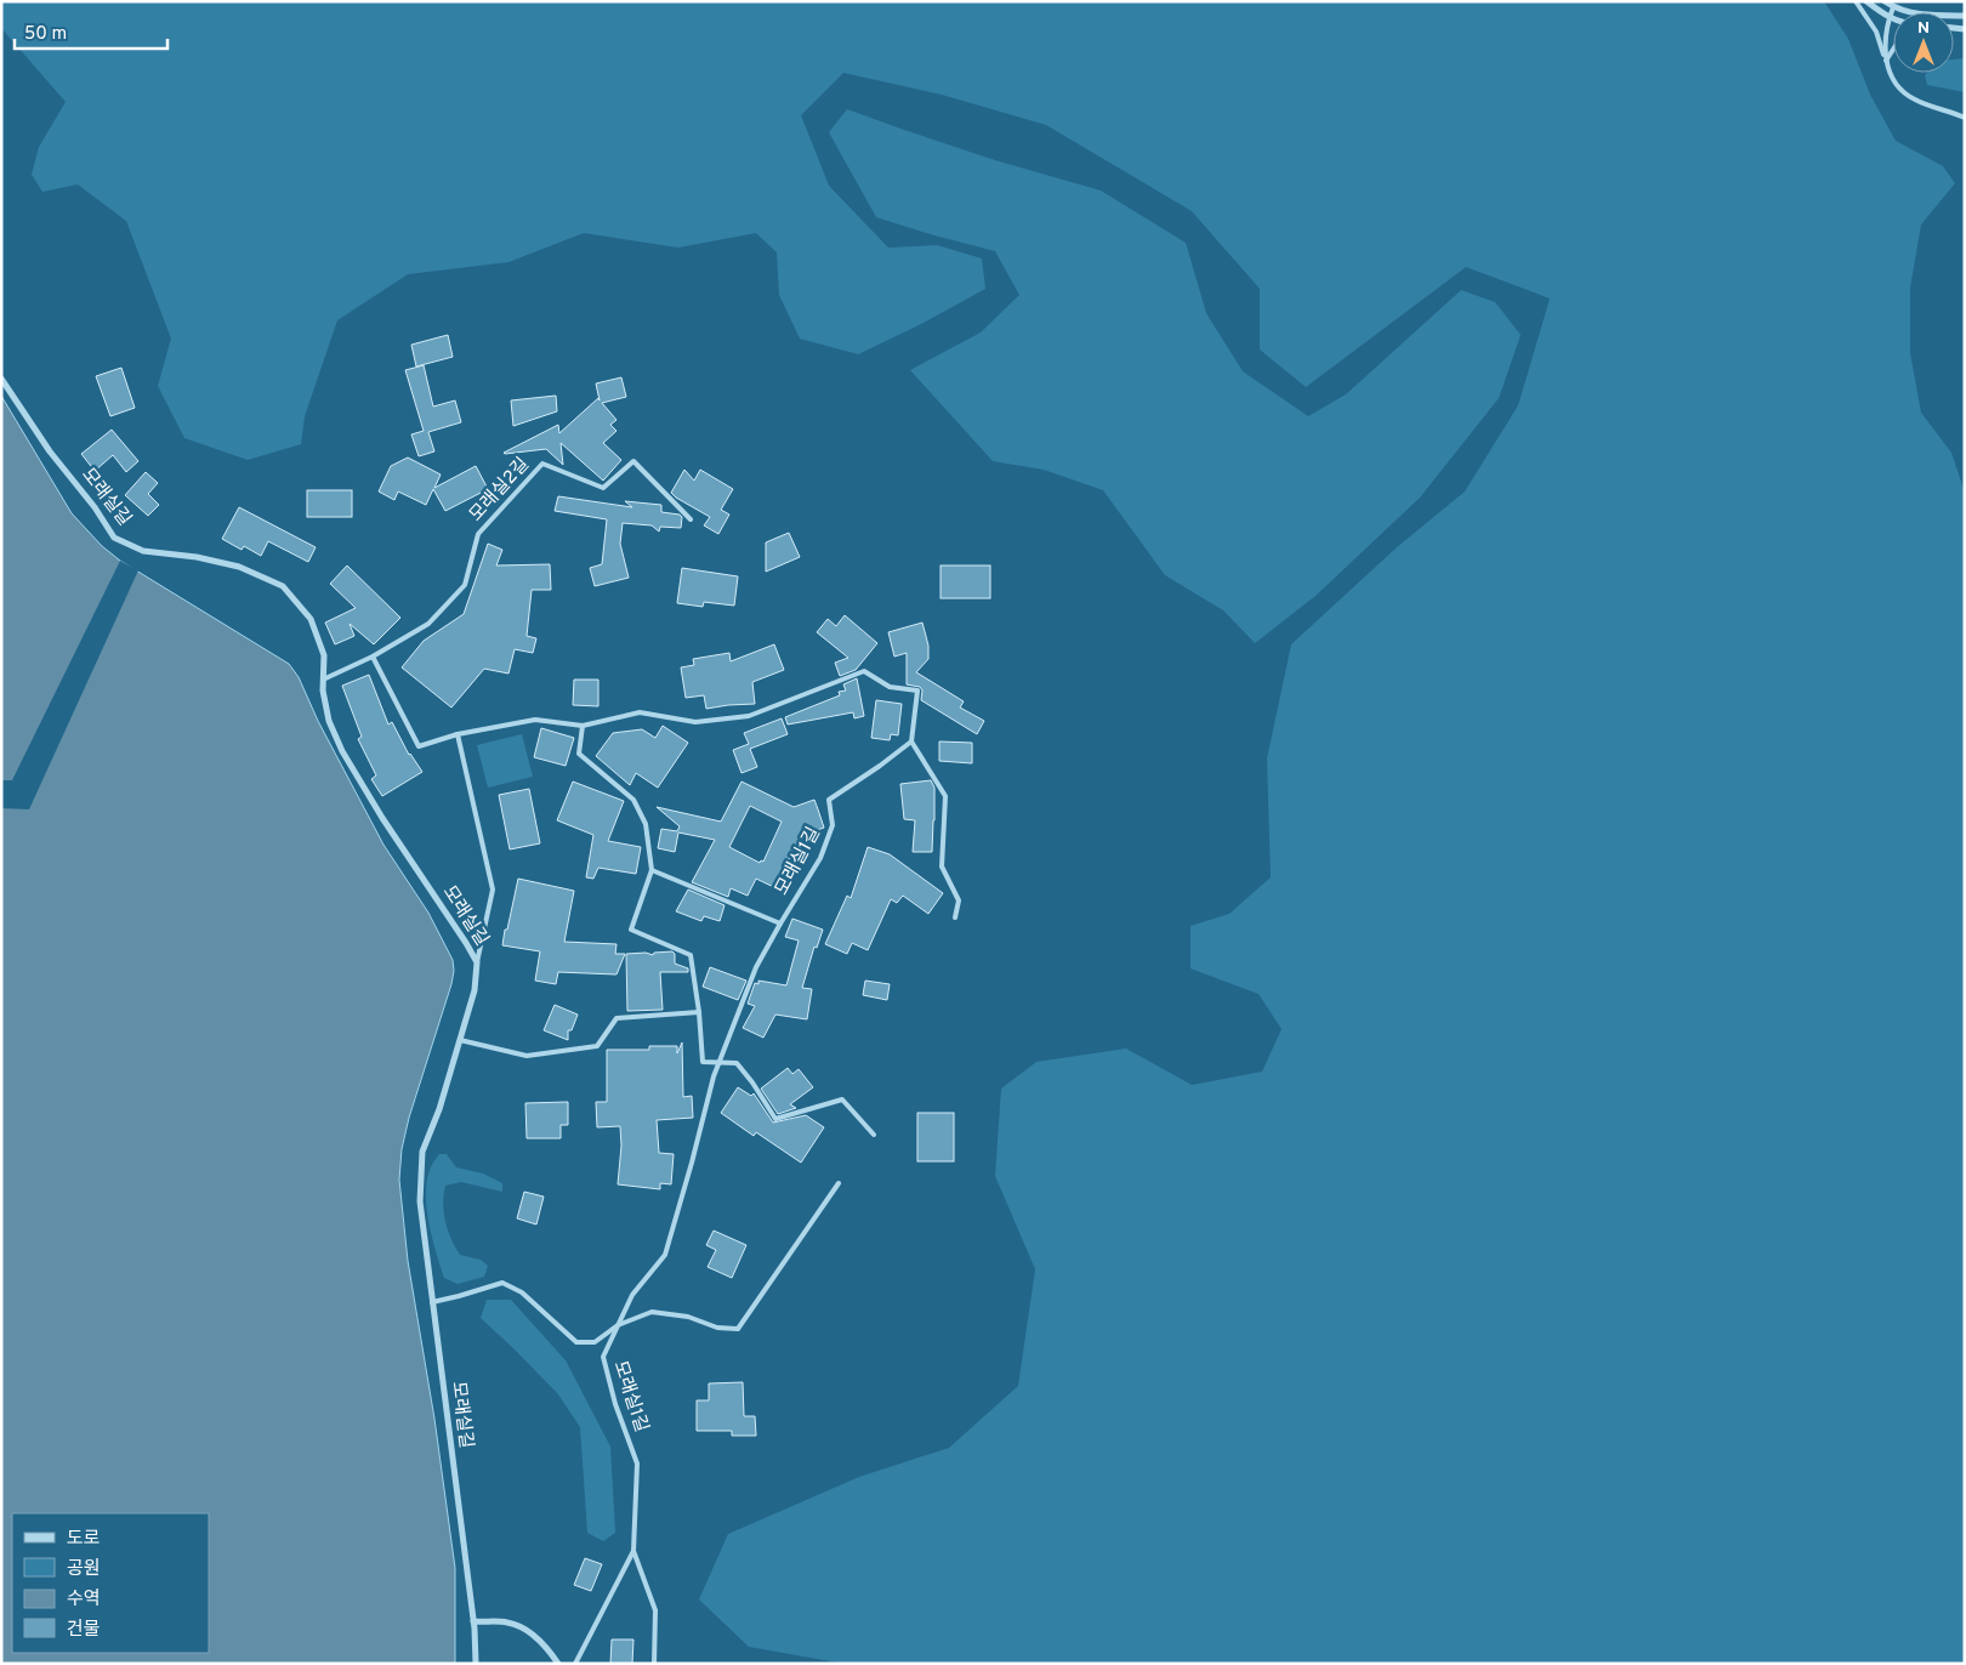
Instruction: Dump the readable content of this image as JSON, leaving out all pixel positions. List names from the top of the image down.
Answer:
{
  "streets": {
    "street": ["모래실길"],
    "lane": ["모래실2길", "모래실1길"]
  },
  "crossings": [
    ["모래실2길", "모래실길"]
  ],
  "legend": [
    "도로",
    "공원",
    "수역",
    "건물"
  ],
  "scale_bar": "50 m",
  "north": "top"
}
